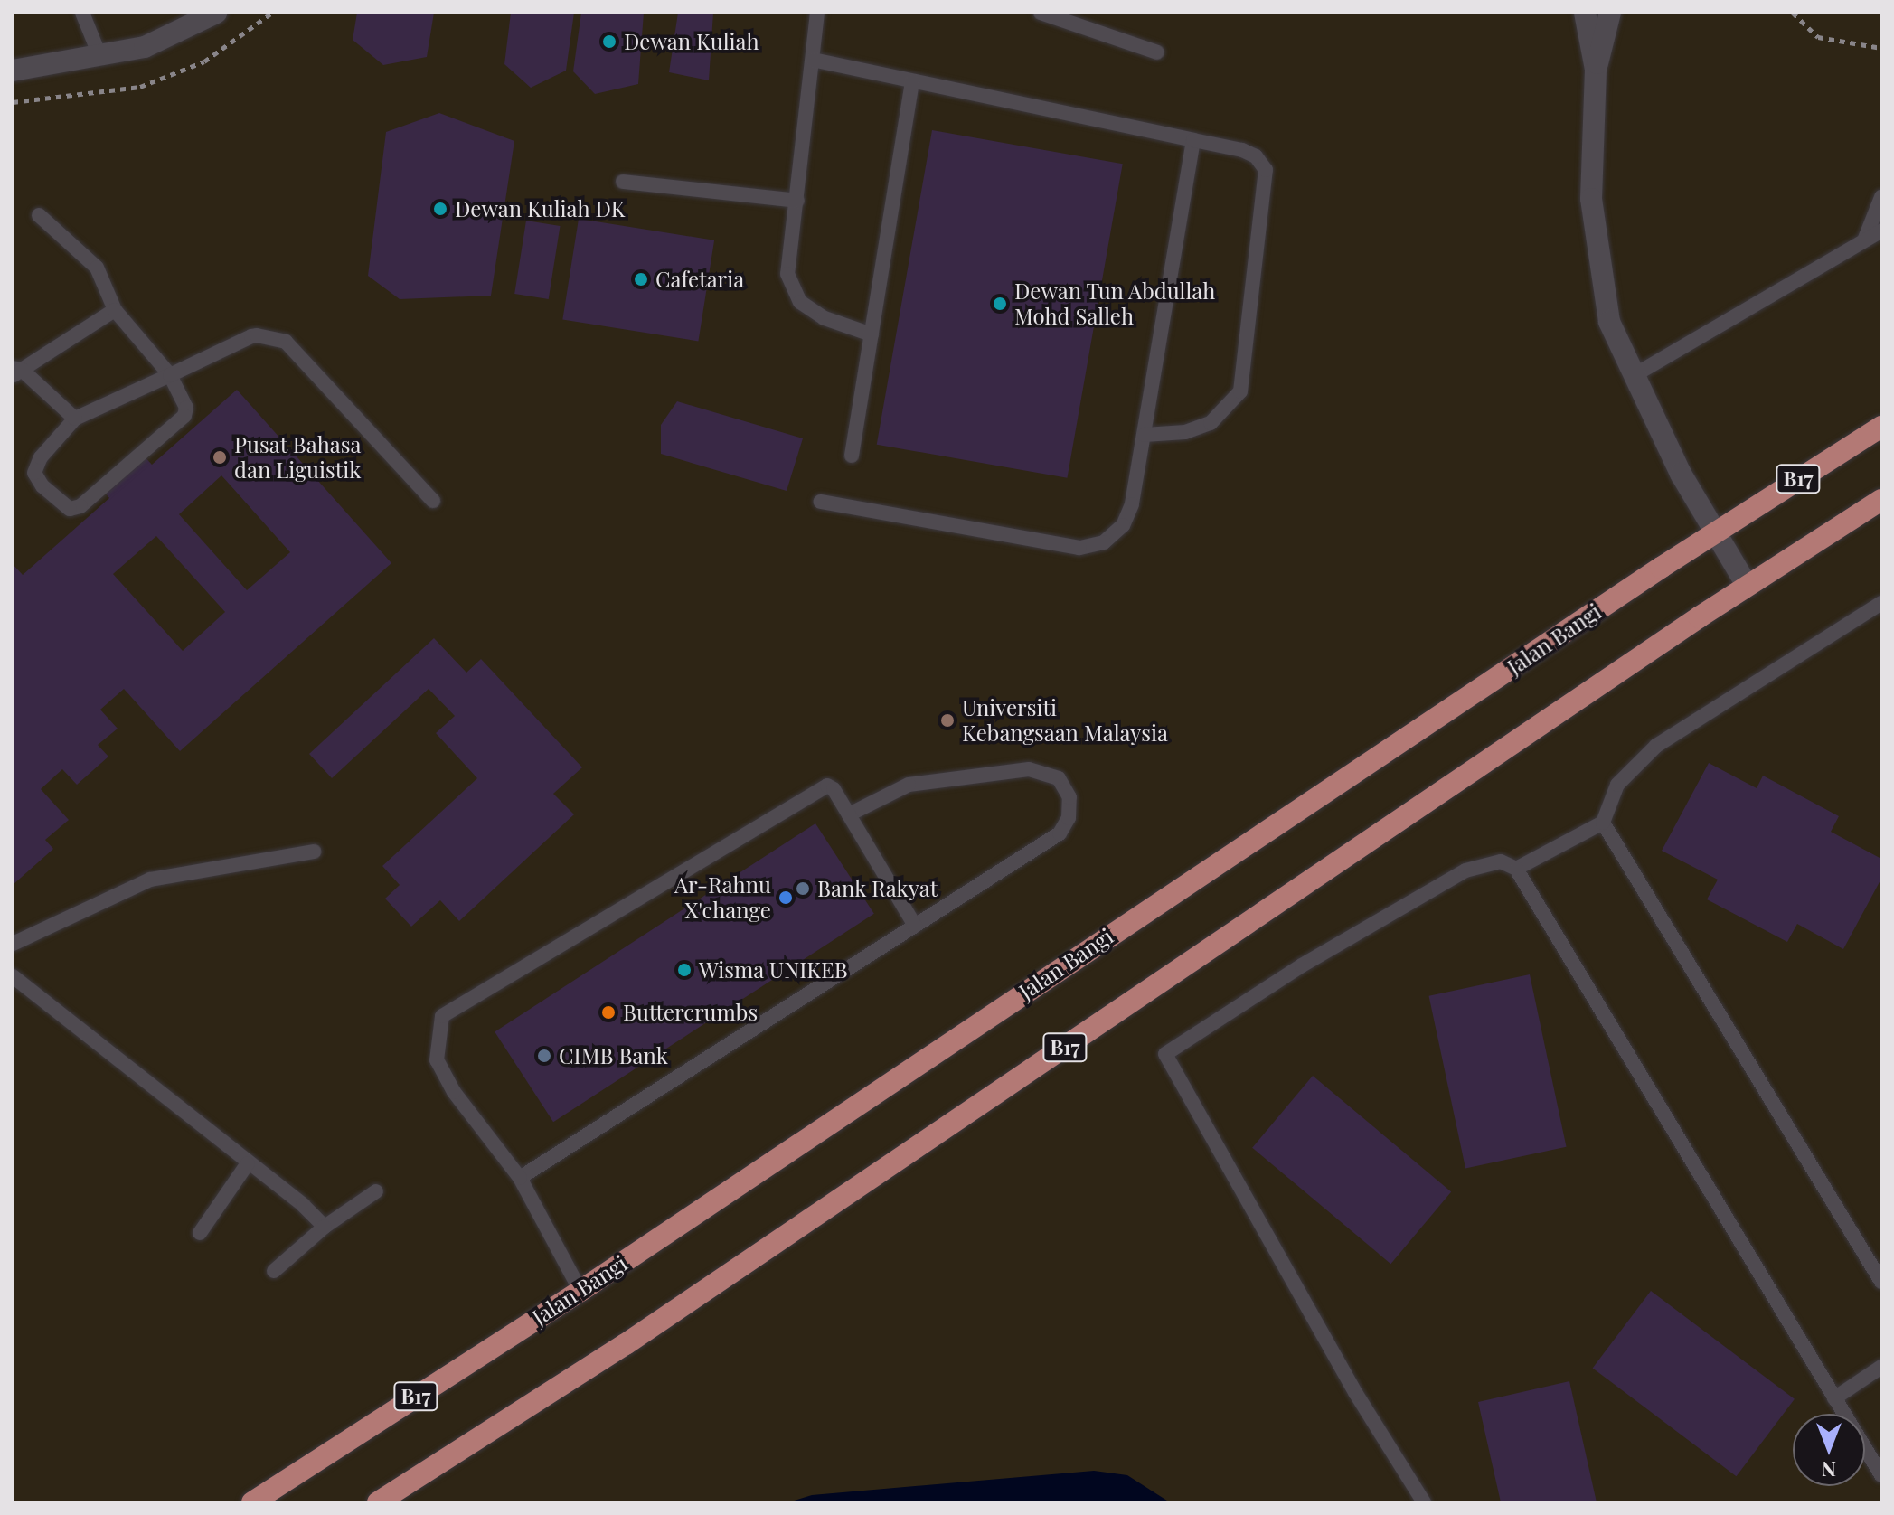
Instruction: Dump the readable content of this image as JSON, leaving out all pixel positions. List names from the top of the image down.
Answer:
{
  "streets": {
    "main road": ["B17", "Jalan Bangi"]
  },
  "places": [
    "Dewan Kuliah",
    "Dewan Kuliah DK",
    "Cafetaria",
    "Dewan Tun Abdullah Mohd Salleh",
    "Pusat Bahasa dan Liguistik",
    "Universiti Kebangsaan Malaysia",
    "Bank Rakyat",
    "Ar-Rahnu X'change",
    "Wisma UNIKEB",
    "Buttercrumbs",
    "CIMB Bank"
  ],
  "north": "bottom"
}
